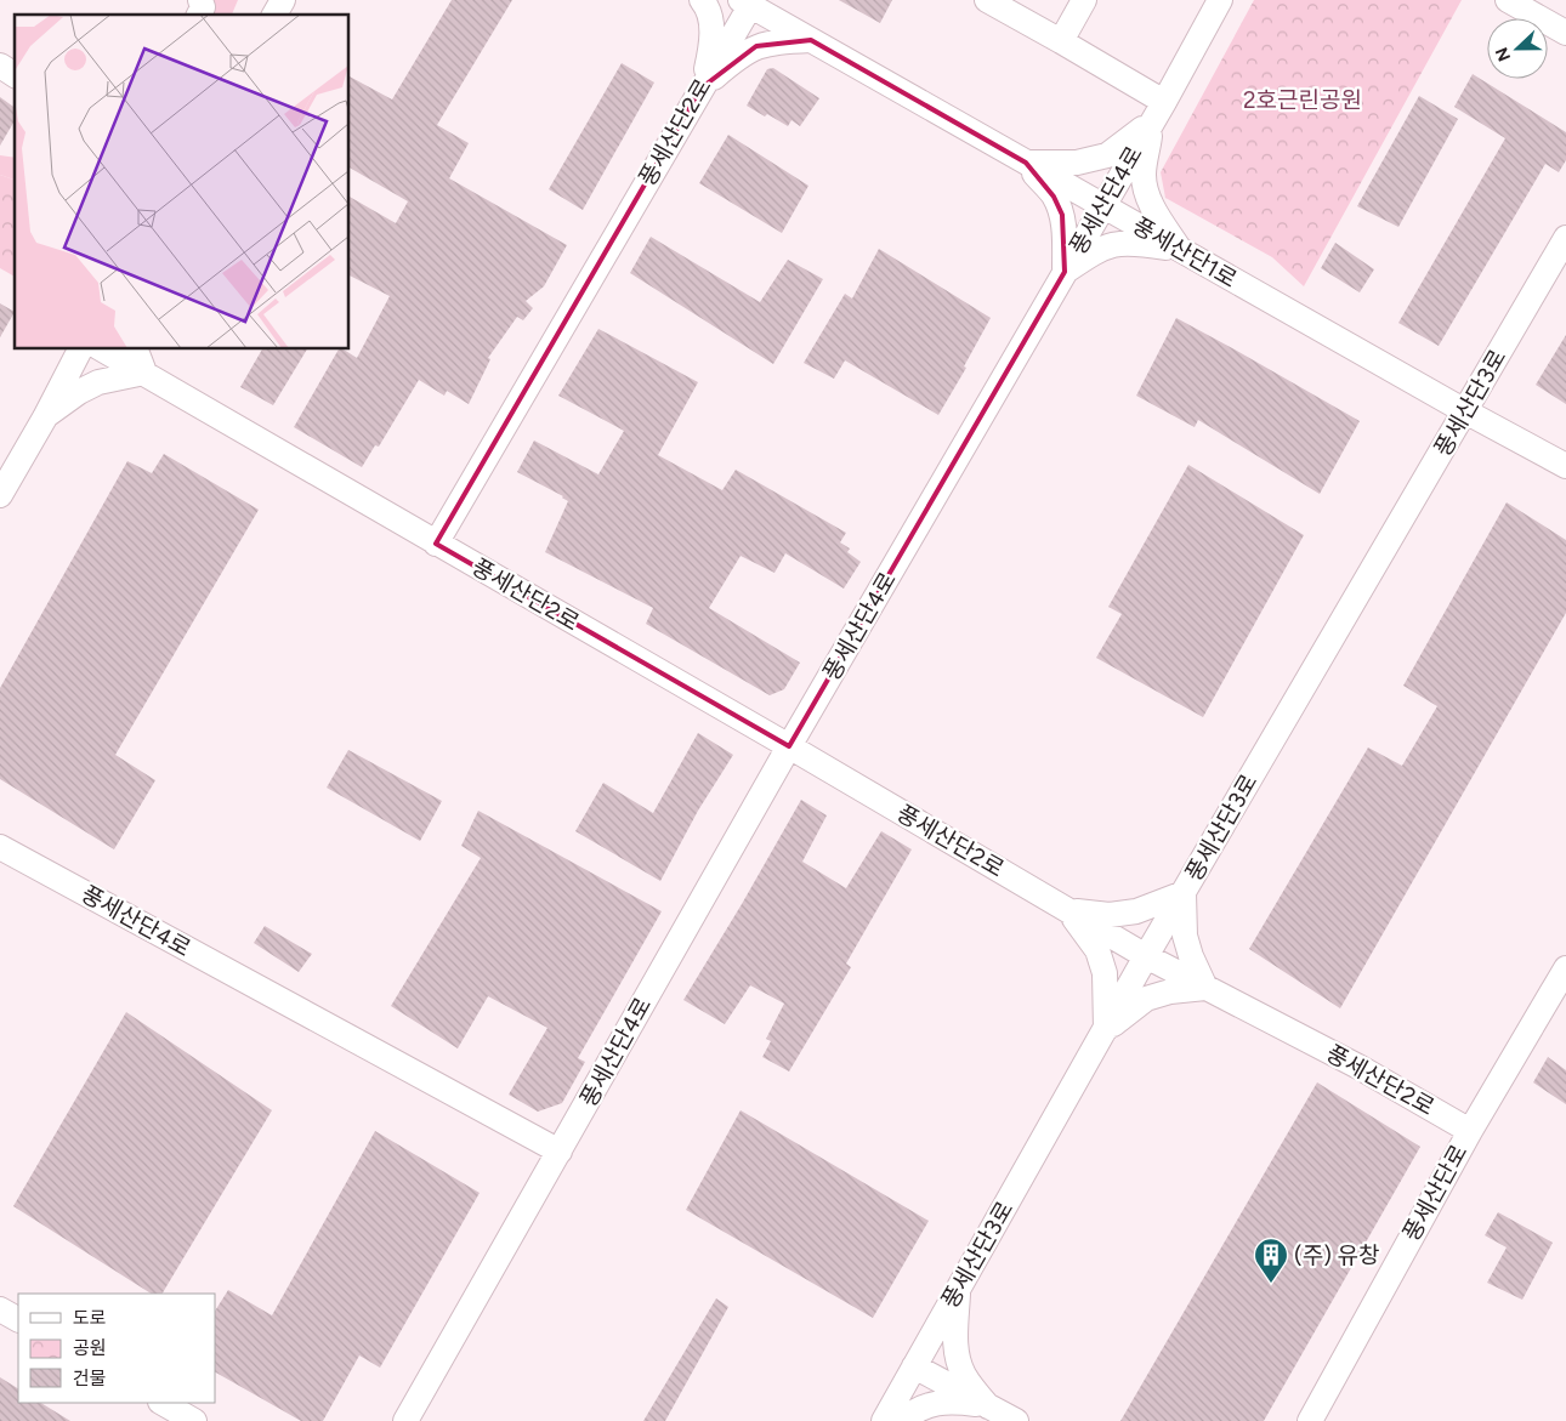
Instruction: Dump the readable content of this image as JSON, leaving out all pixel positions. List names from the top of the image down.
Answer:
{
  "streets": {
    "street": [
      "풍세산단2로",
      "풍세산단4로",
      "풍세산단1로",
      "풍세산단3로",
      "풍세산단로"
    ]
  },
  "crossings": [
    ["풍세산단2로", "풍세산단4로"],
    ["풍세산단2로", "풍세산단1로"],
    ["풍세산단2로", "풍세산단3로"],
    ["풍세산단2로", "풍세산단로"],
    ["풍세산단4로", "풍세산단1로"],
    ["풍세산단1로", "풍세산단3로"]
  ],
  "parks": ["2호근린공원"],
  "places": {
    "building": ["(주) 유창"]
  },
  "legend": ["도로", "공원", "건물"],
  "north": "left"
}
